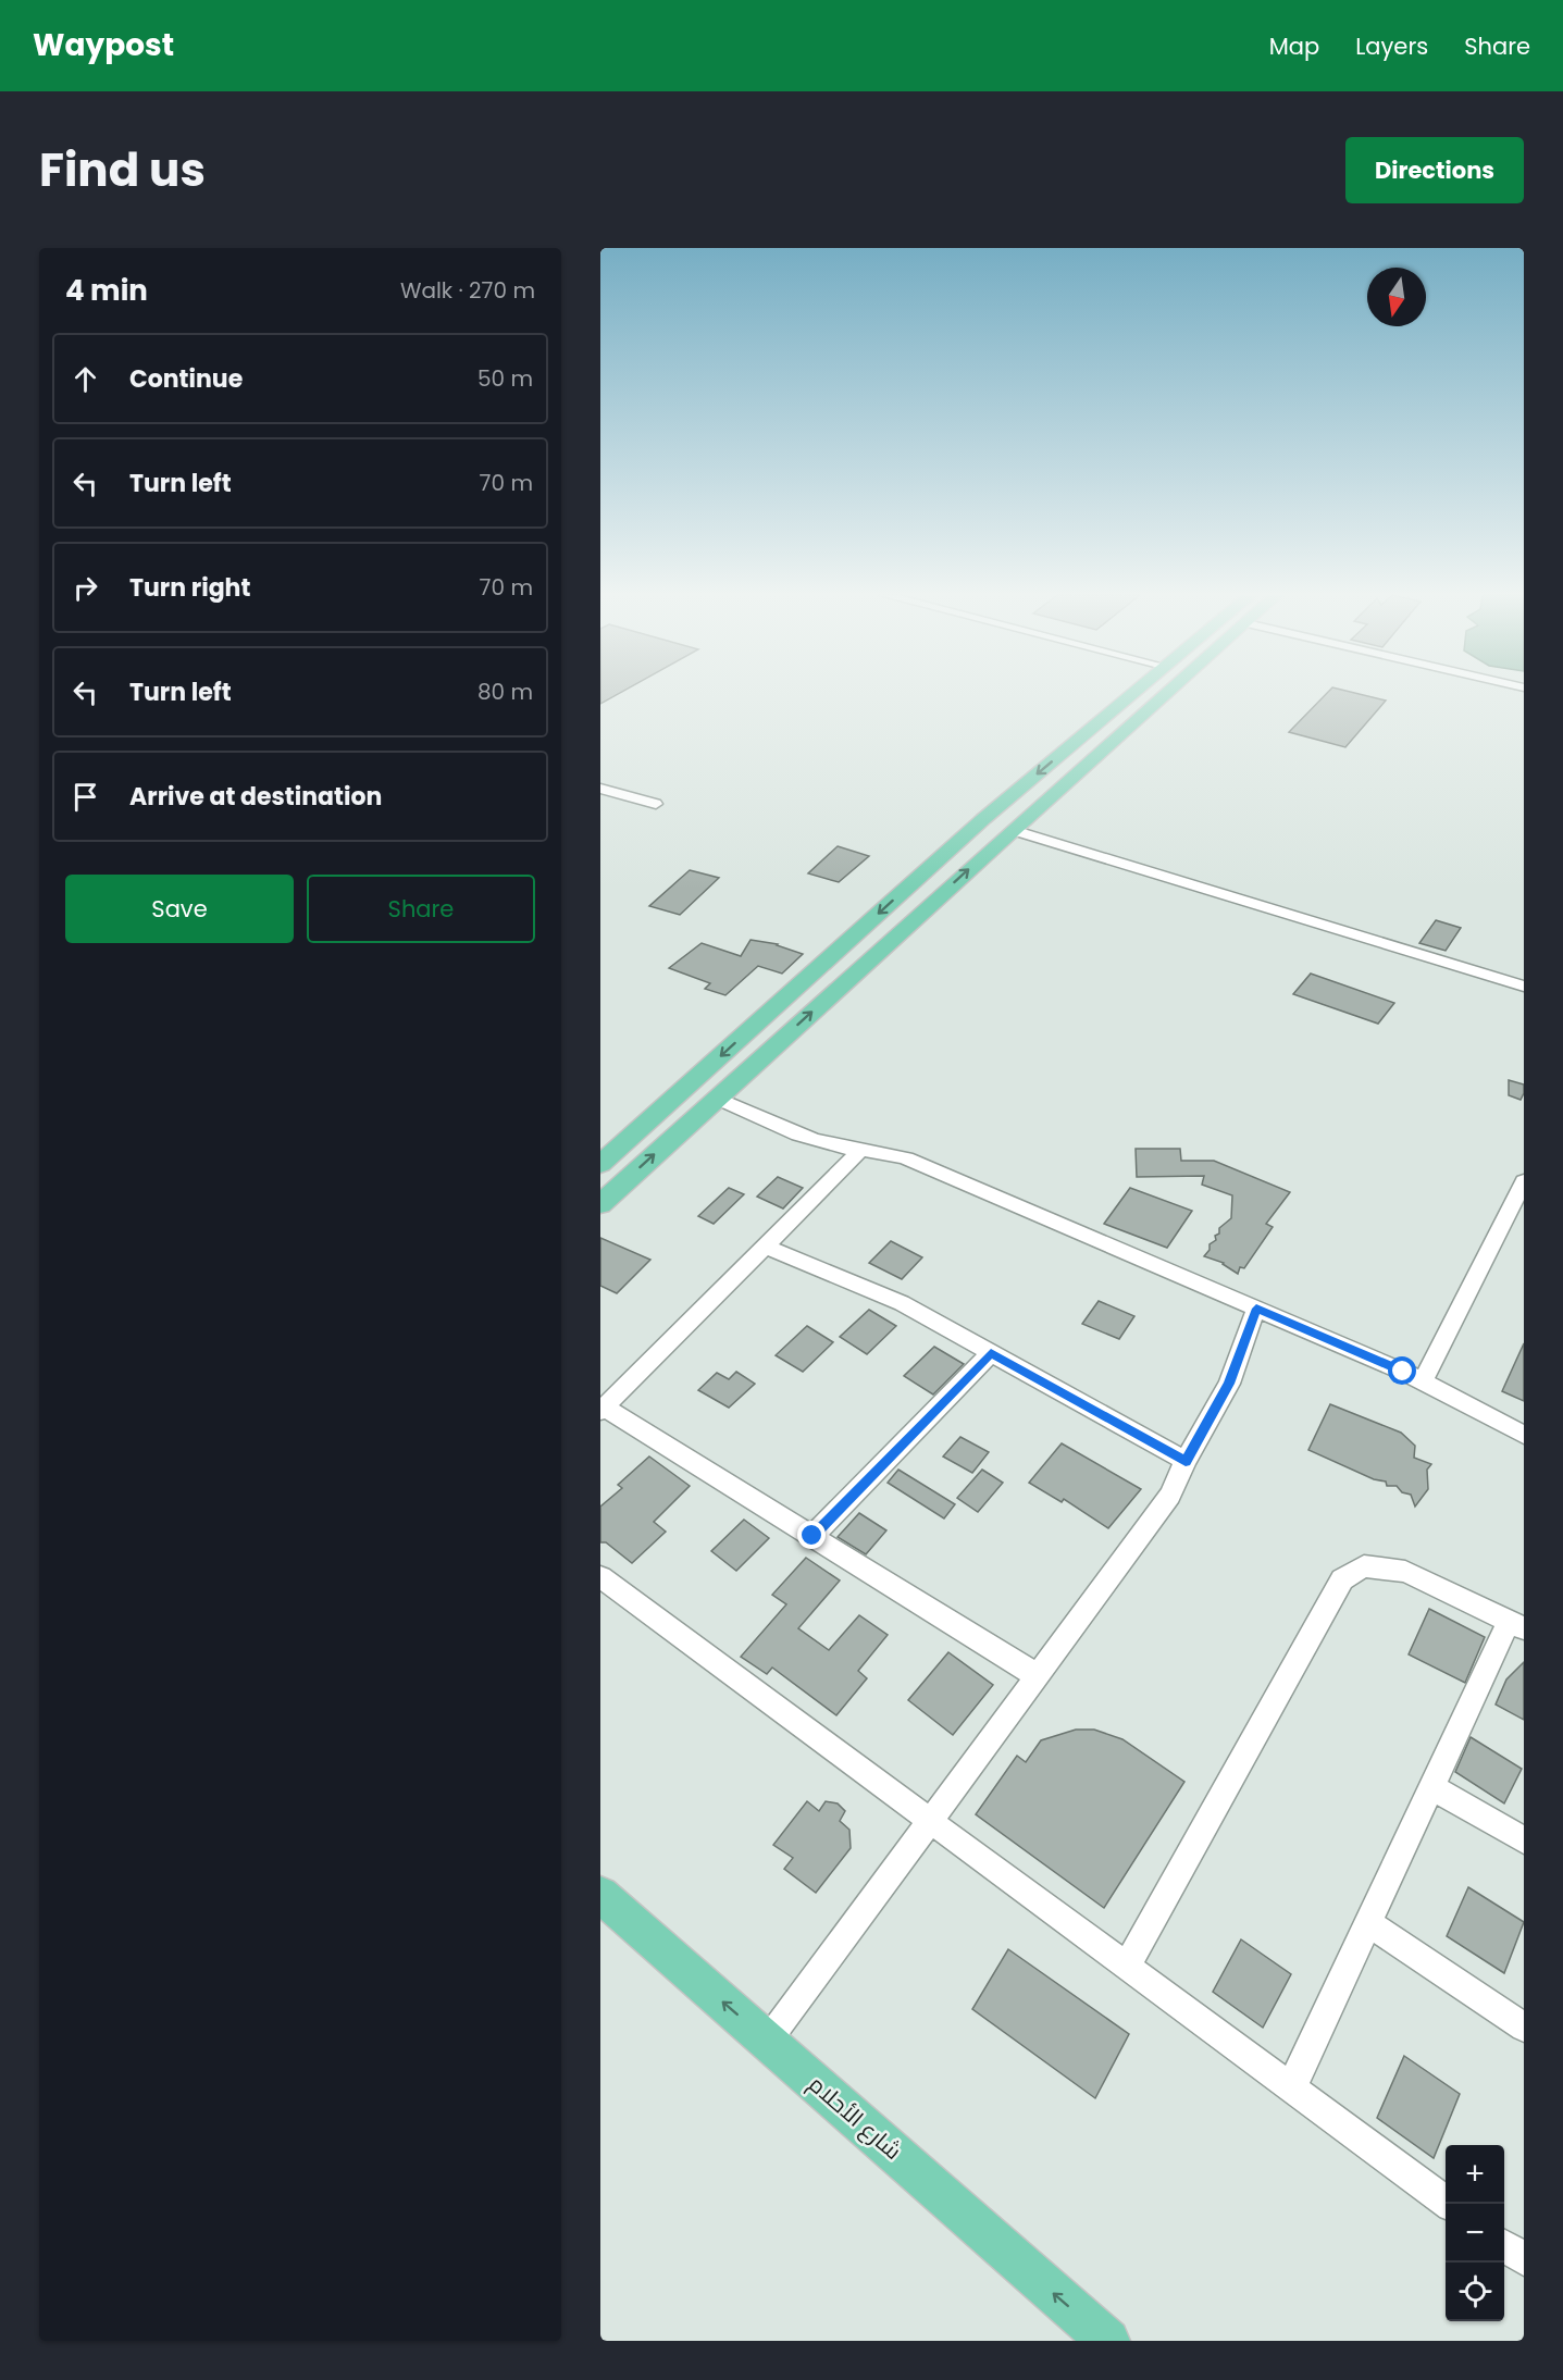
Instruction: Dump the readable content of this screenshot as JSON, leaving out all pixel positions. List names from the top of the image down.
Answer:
{
  "streets": {
    "main road": ["شارع الأحلام"]
  },
  "one_way": ["شارع الأحلام"],
  "north": "bottom",
  "page": {
    "header": "Waypost",
    "nav": ["Map", "Layers", "Share"],
    "title": "Find us",
    "buttons": [
      "Directions",
      ["Save", "Share"]
    ],
    "heading": ["4 min", "Walk · 270 m"],
    "list": [
      ["Continue", "50 m"],
      ["Turn left", "70 m"],
      ["Turn right", "70 m"],
      ["Turn left", "80 m"],
      "Arrive at destination"
    ],
    "map_buttons": ["+", "−"]
  }
}
